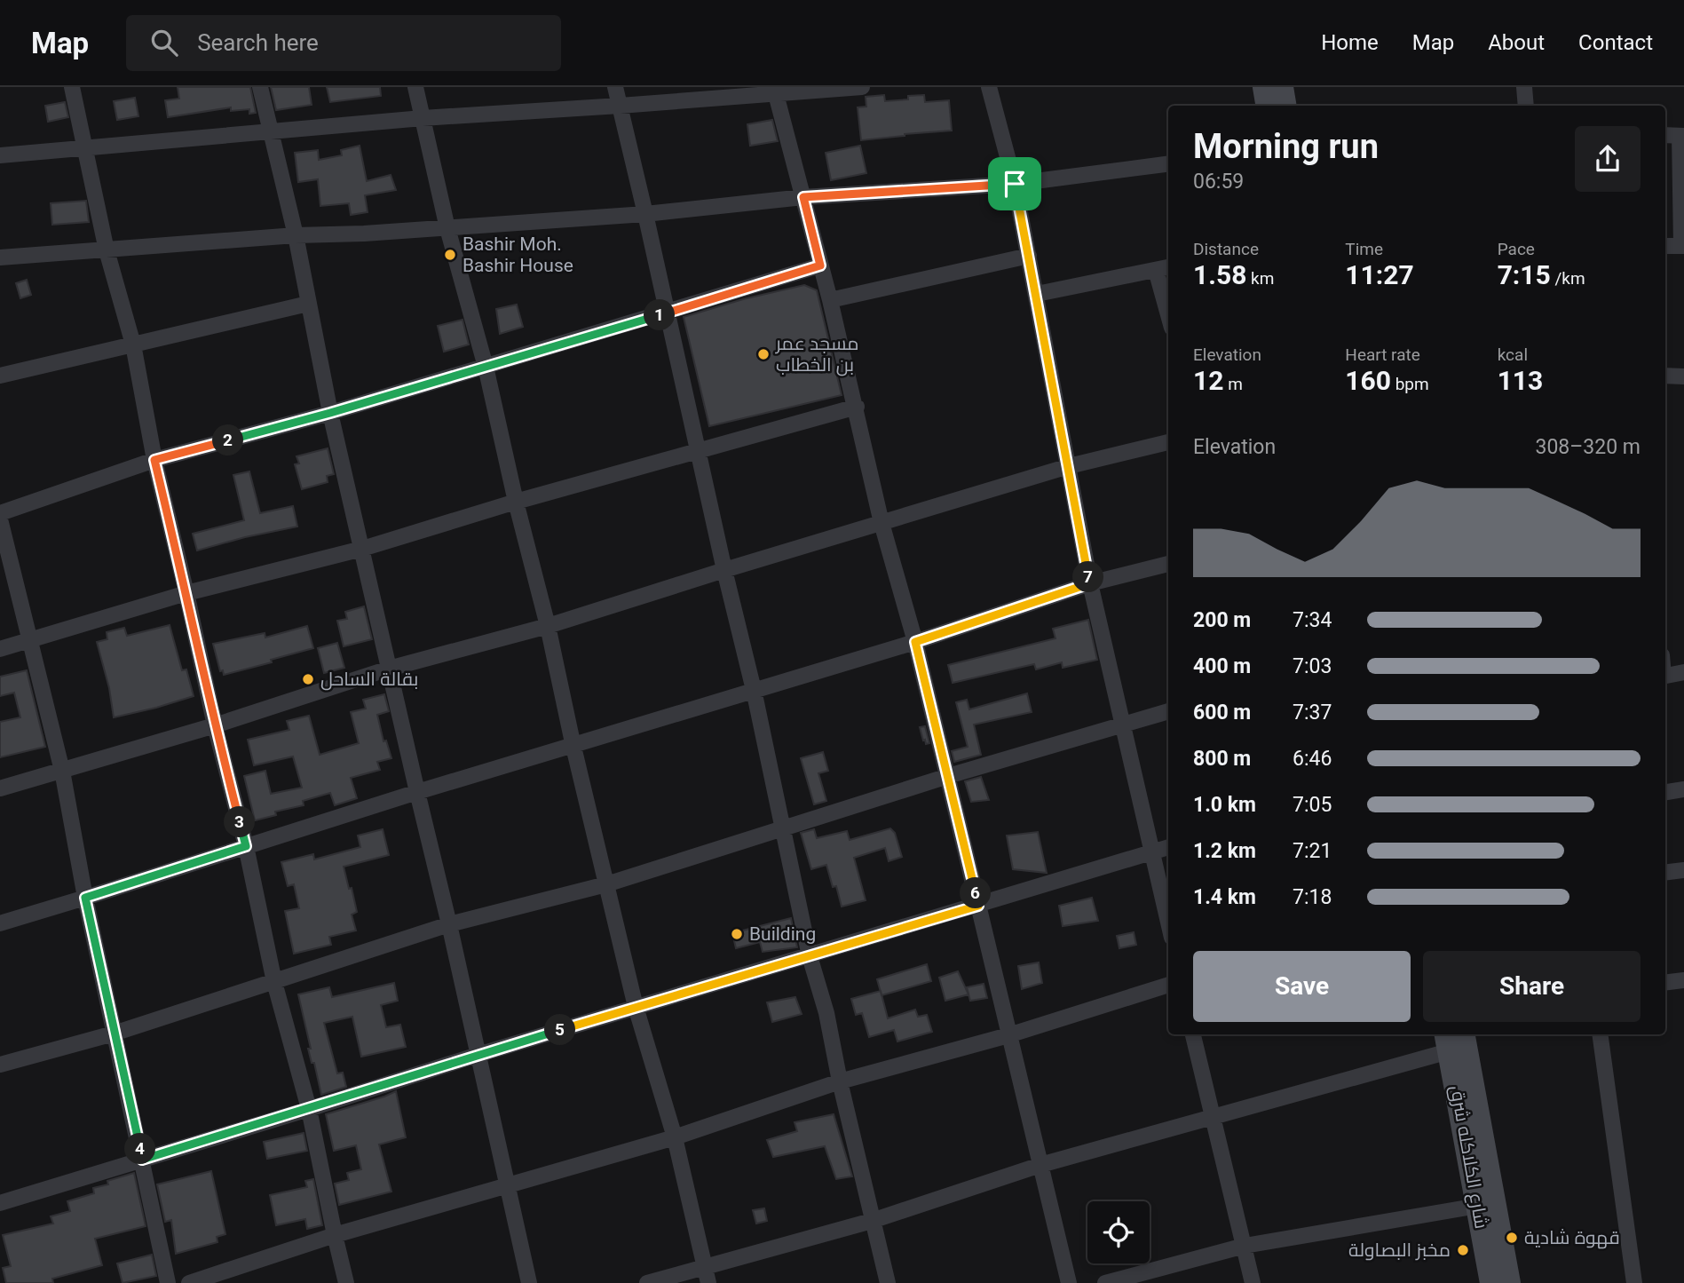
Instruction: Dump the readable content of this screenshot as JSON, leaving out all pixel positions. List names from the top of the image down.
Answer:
{
  "streets": {
    "street": ["شارع الكلاكله شرق"]
  },
  "places": [
    "Bashir Moh. Bashir House",
    "مسجد عمر بن الخطاب",
    "بقالة الساحل",
    "Building",
    "قهوة شادية",
    "مخبز البصاولة"
  ],
  "page": {
    "header": "Map",
    "search": "Search here",
    "nav": [
      "Home",
      "Map",
      "About",
      "Contact"
    ],
    "heading": ["Morning run", "06:59"],
    "stats": [
      ["Distance", "1.58 km"],
      ["Time", "11:27"],
      ["Pace", "7:15 /km"],
      ["Elevation", "12 m"],
      ["Heart rate", "160 bpm"],
      ["kcal", "113"]
    ],
    "pins": [
      "1",
      "2",
      "7",
      "3",
      "6",
      "5",
      "4"
    ],
    "chart": ["Elevation", "308–320 m"],
    "list": [
      {
        "name": "200 m",
        "note": "7:34"
      },
      {
        "name": "400 m",
        "note": "7:03"
      },
      {
        "name": "600 m",
        "note": "7:37"
      },
      {
        "name": "800 m",
        "note": "6:46"
      },
      {
        "name": "1.0 km",
        "note": "7:05"
      },
      {
        "name": "1.2 km",
        "note": "7:21"
      },
      {
        "name": "1.4 km",
        "note": "7:18"
      }
    ],
    "buttons": ["Save", "Share"]
  }
}
